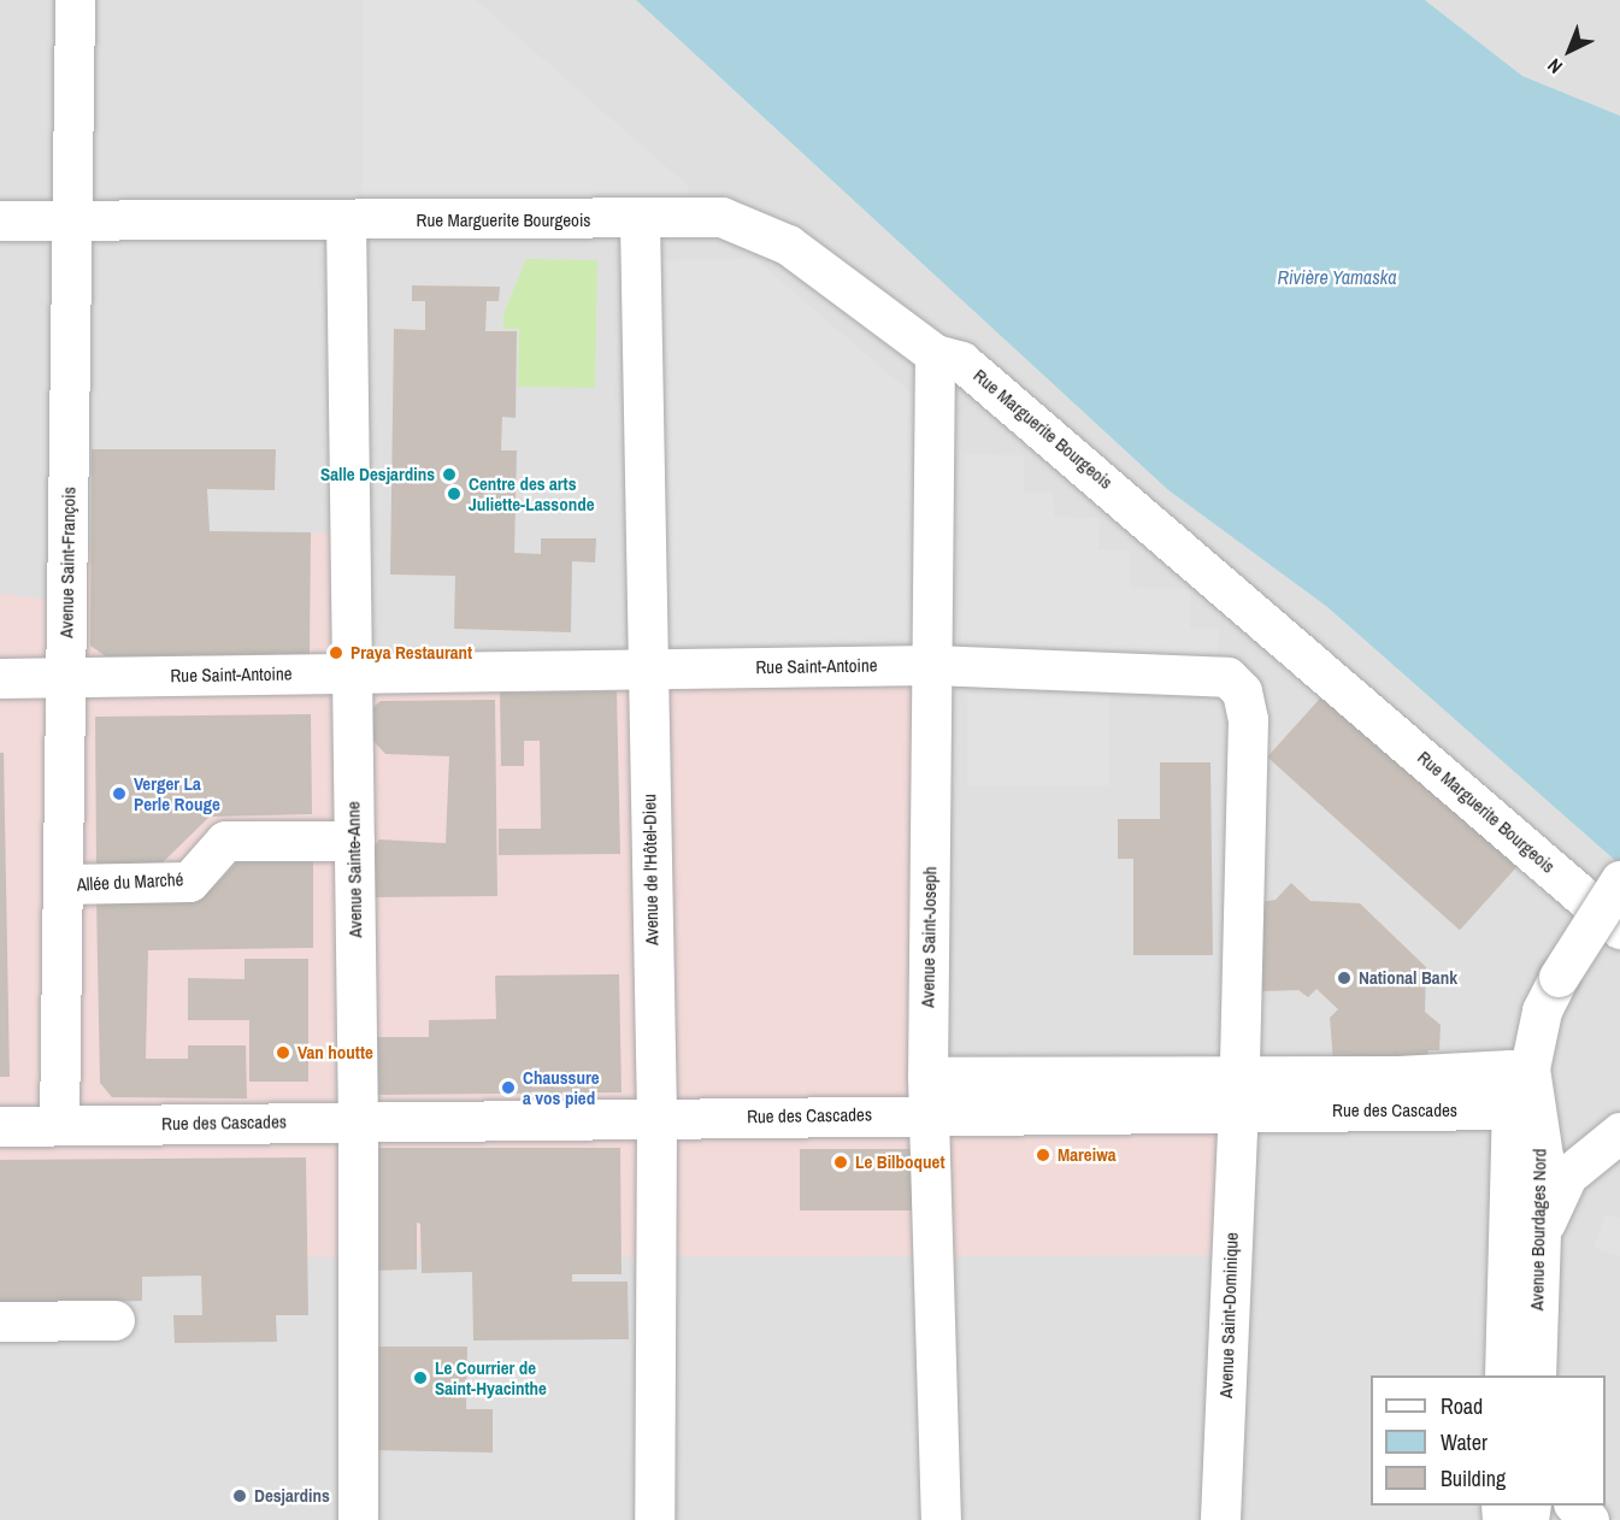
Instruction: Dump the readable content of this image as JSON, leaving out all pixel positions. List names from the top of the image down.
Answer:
{
  "streets": {
    "street": [
      "Rue Marguerite Bourgeois",
      "Avenue Saint-François",
      "Rue Saint-Antoine",
      "Avenue Sainte-Anne",
      "Avenue de l'Hôtel-Dieu",
      "Allée du Marché",
      "Avenue Saint-Joseph",
      "Rue des Cascades",
      "Avenue Bourdages Nord",
      "Avenue Saint-Dominique"
    ]
  },
  "crossings": [
    ["Rue Marguerite Bourgeois", "Avenue Saint-François"],
    ["Rue Marguerite Bourgeois", "Avenue Sainte-Anne"],
    ["Rue Marguerite Bourgeois", "Avenue de l'Hôtel-Dieu"],
    ["Rue Marguerite Bourgeois", "Avenue Saint-Joseph"],
    ["Avenue Saint-François", "Rue Saint-Antoine"],
    ["Avenue Saint-François", "Allée du Marché"],
    ["Avenue Saint-François", "Rue des Cascades"],
    ["Rue Saint-Antoine", "Avenue Sainte-Anne"],
    ["Rue Saint-Antoine", "Avenue de l'Hôtel-Dieu"],
    ["Rue Saint-Antoine", "Avenue Saint-Joseph"],
    ["Rue Saint-Antoine", "Rue des Cascades"],
    ["Rue Saint-Antoine", "Avenue Saint-Dominique"],
    ["Avenue Sainte-Anne", "Allée du Marché"],
    ["Avenue Sainte-Anne", "Rue des Cascades"],
    ["Avenue de l'Hôtel-Dieu", "Rue des Cascades"],
    ["Avenue Saint-Joseph", "Rue des Cascades"],
    ["Rue des Cascades", "Avenue Bourdages Nord"],
    ["Rue des Cascades", "Avenue Saint-Dominique"]
  ],
  "water": ["Rivière Yamaska"],
  "places": [
    "Salle Desjardins",
    "Centre des arts Juliette-Lassonde",
    "Praya Restaurant",
    "Verger La Perle Rouge",
    "National Bank",
    "Van houtte",
    "Chaussure a vos pied",
    "Mareiwa",
    "Le Bilboquet",
    "Le Courrier de Saint-Hyacinthe",
    "Desjardins"
  ],
  "legend": ["Road", "Water", "Building"],
  "north": "bottom left"
}
